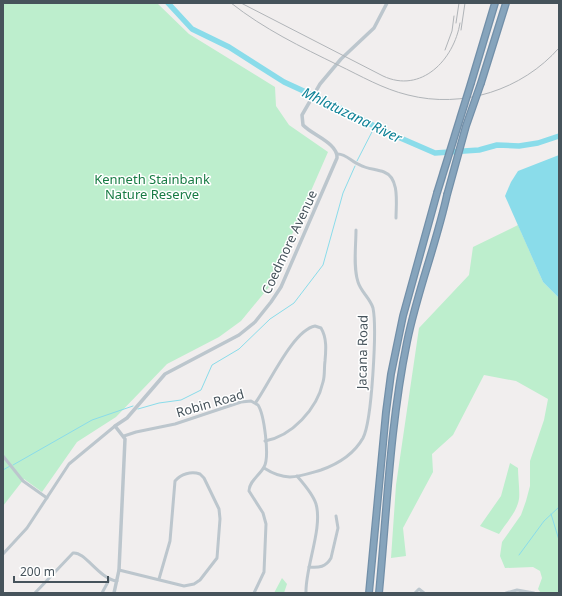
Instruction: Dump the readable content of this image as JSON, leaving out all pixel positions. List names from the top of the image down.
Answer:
{
  "streets": {
    "street": ["Coedmore Avenue", "Jacana Road", "Robin Road"]
  },
  "water": ["Mhlatuzana River"],
  "parks": ["Kenneth Stainbank Nature Reserve"],
  "scale_bar": "200 m"
}
